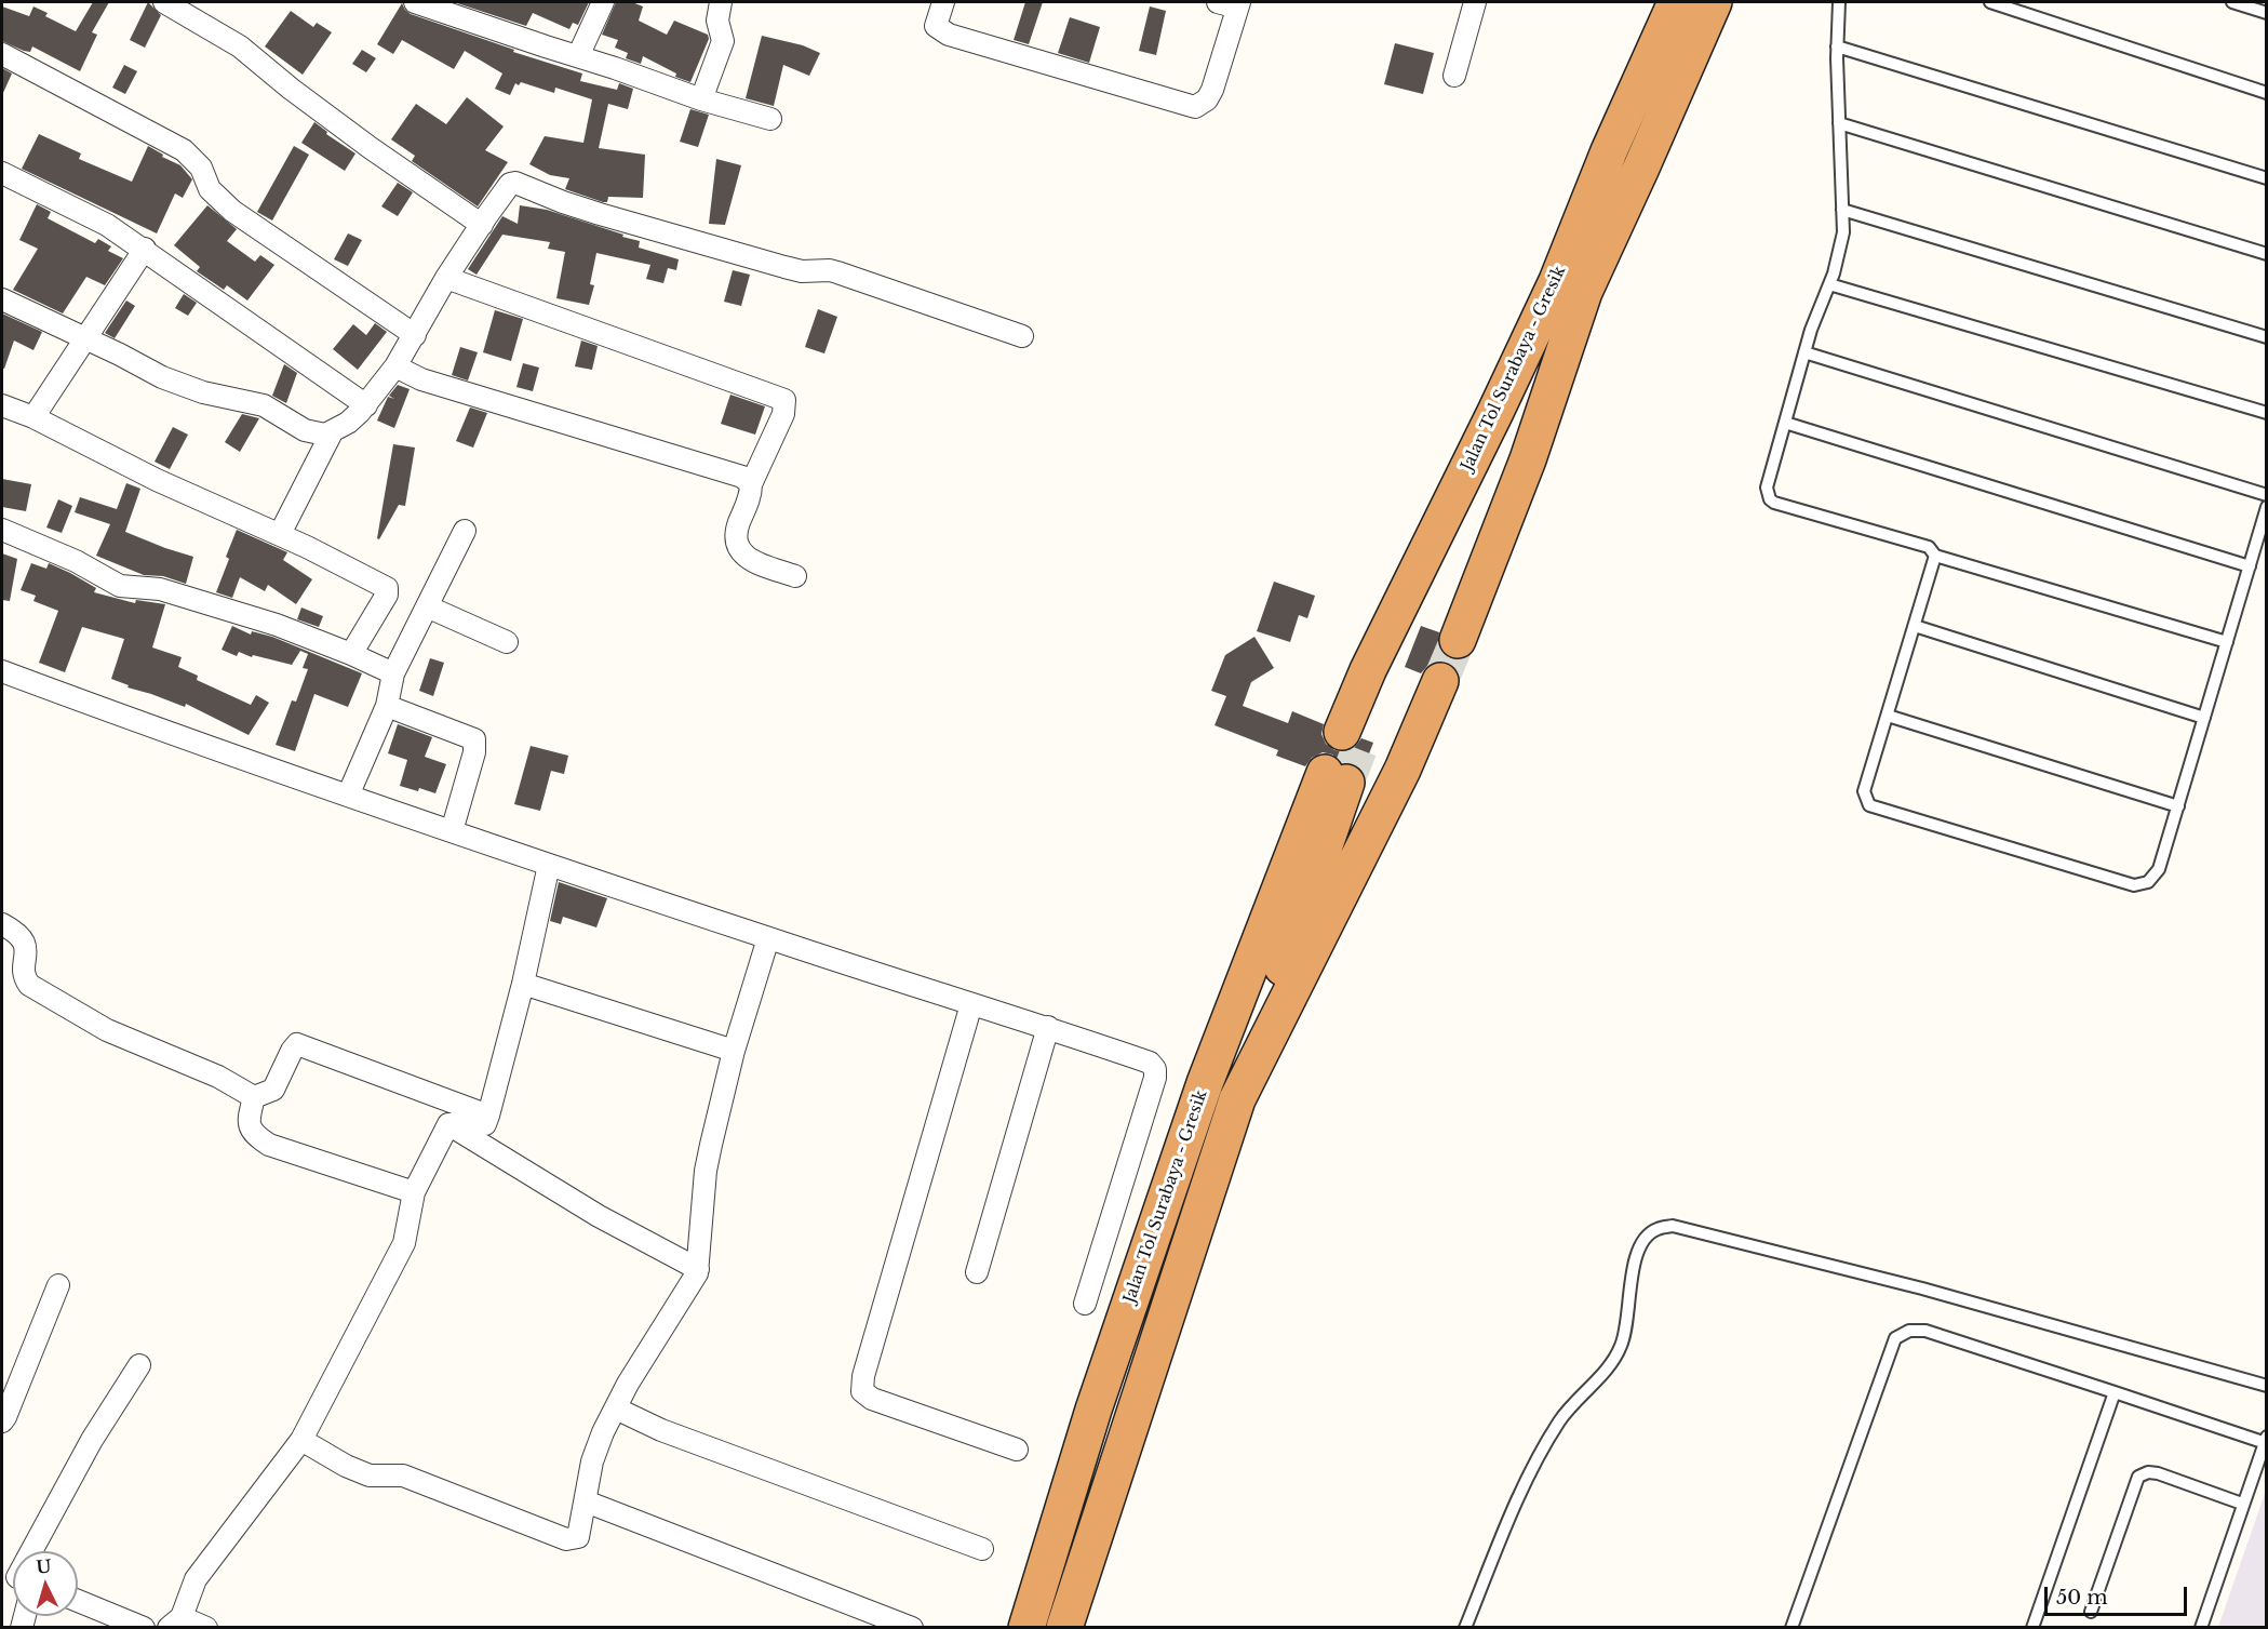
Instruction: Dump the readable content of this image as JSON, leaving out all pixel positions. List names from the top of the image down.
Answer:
{
  "streets": {
    "highway": ["Jalan Tol Surabaya - Gresik"]
  },
  "scale_bar": "50 m",
  "north": "top"
}
